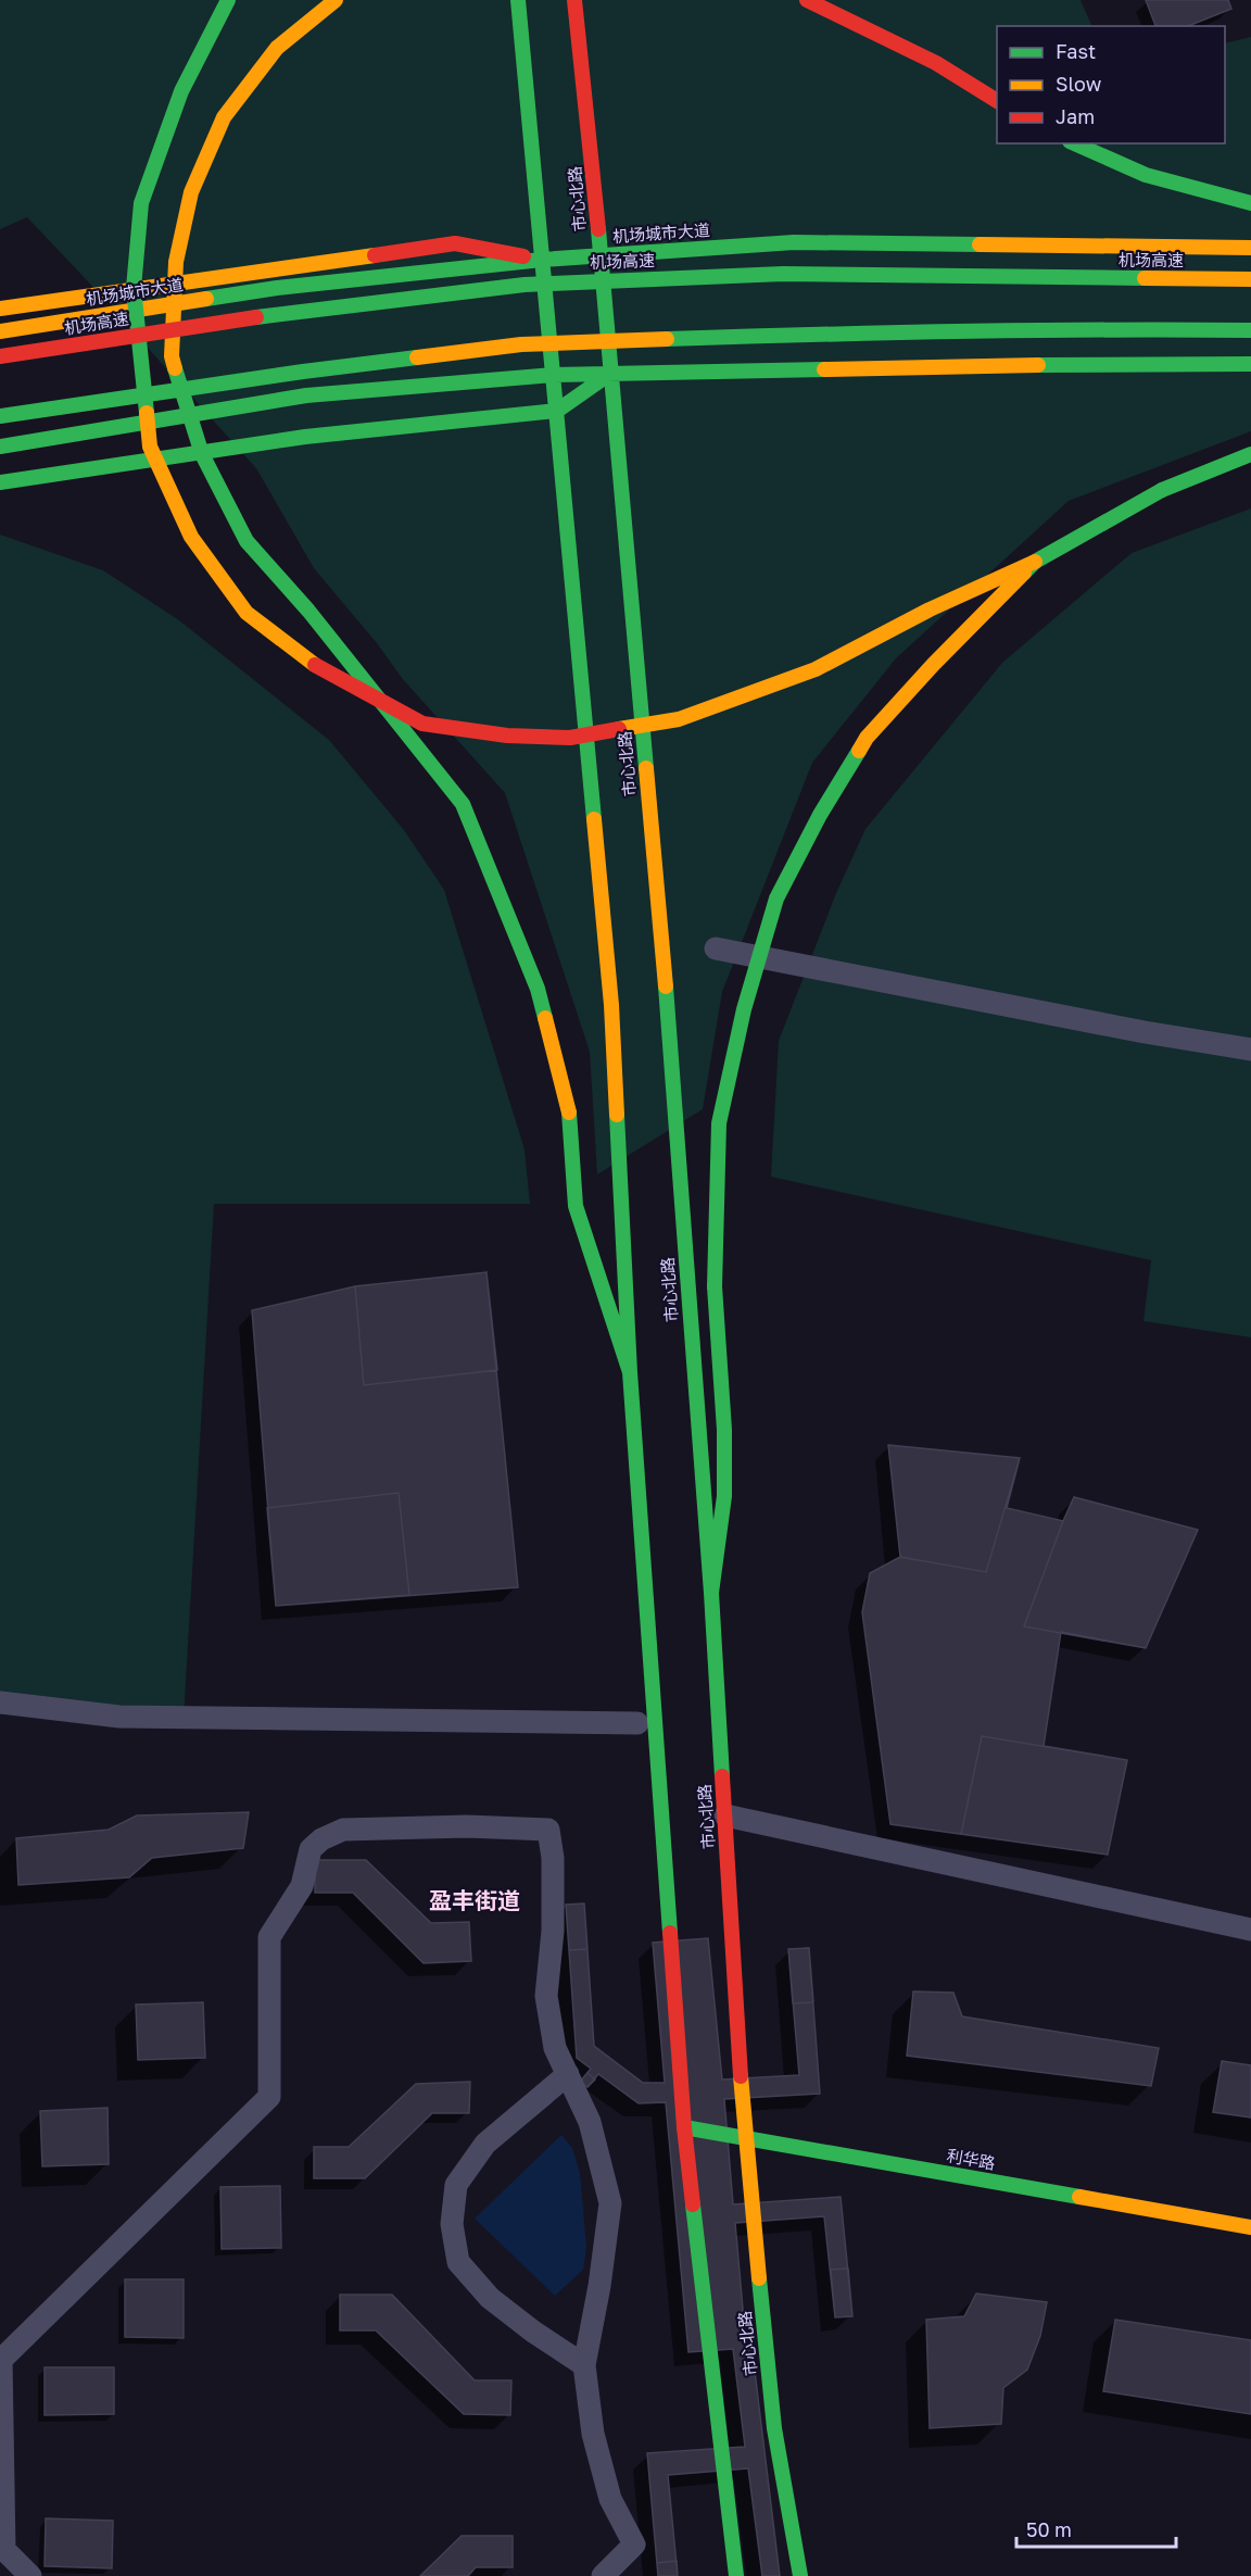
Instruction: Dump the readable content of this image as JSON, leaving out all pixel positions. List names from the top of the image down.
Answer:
{
  "streets": {
    "main road": [
      "市心北路",
      "机场城市大道",
      "机场高速",
      "利华路"
    ]
  },
  "crossings": [
    ["市心北路", "机场城市大道"],
    ["市心北路", "利华路"]
  ],
  "districts": ["盈丰街道"],
  "legend": ["Fast", "Slow", "Jam"],
  "scale_bar": "50 m"
}
